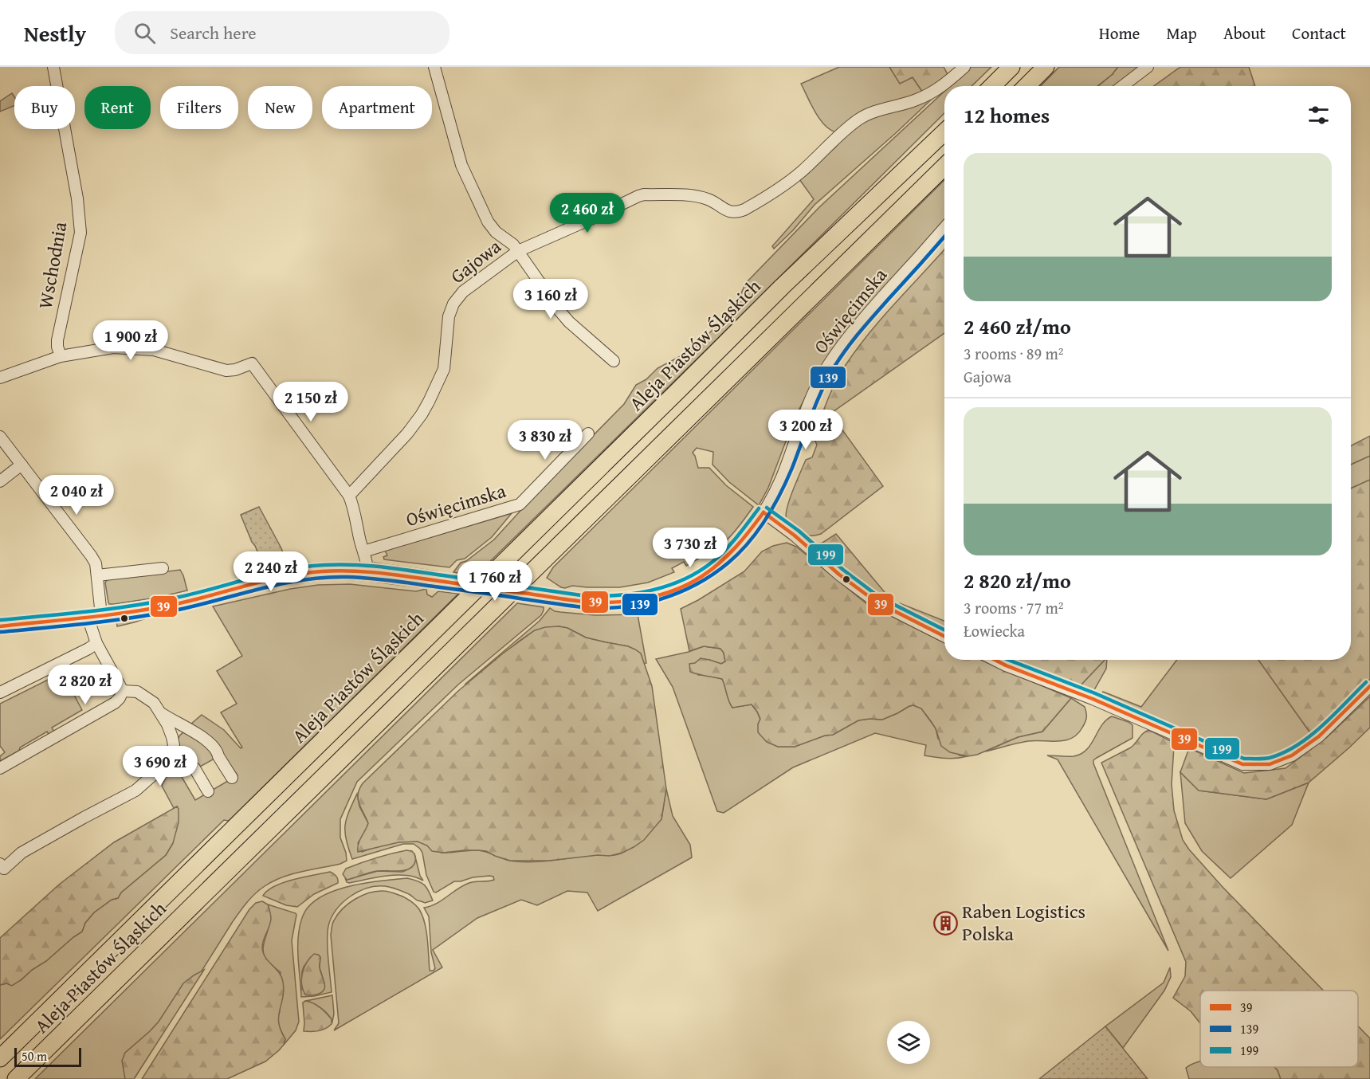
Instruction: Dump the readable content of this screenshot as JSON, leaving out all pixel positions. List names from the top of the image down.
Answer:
{
  "streets": {
    "highway": ["Aleja Piastów Śląskich"],
    "street": ["Gajowa", "Wschodnia", "Oświęcimska"]
  },
  "places": {
    "building": ["Raben Logistics Polska"]
  },
  "lines": ["transit line 139", "transit line 199", "transit line 39"],
  "legend": ["39", "139", "199"],
  "scale_bar": "50 m",
  "page": {
    "header": "Nestly",
    "search": "Search here",
    "nav": [
      "Home",
      "Map",
      "About",
      "Contact"
    ],
    "chip": [
      "Buy",
      "Rent",
      "Filters",
      "New",
      "Apartment"
    ],
    "heading": "12 homes",
    "list": [
      {
        "name": "2 460 zł/mo",
        "note": "3 rooms · 89 m² · Gajowa"
      },
      {
        "name": "2 820 zł/mo",
        "note": "3 rooms · 77 m² · Łowiecka"
      }
    ],
    "price": [
      "2 460 zł",
      "3 160 zł",
      "1 900 zł",
      "2 150 zł",
      "3 200 zł",
      "3 830 zł",
      "2 040 zł",
      "3 730 zł",
      "2 240 zł",
      "1 760 zł",
      "2 820 zł",
      "3 690 zł"
    ],
    "scale": "50 m"
  }
}
